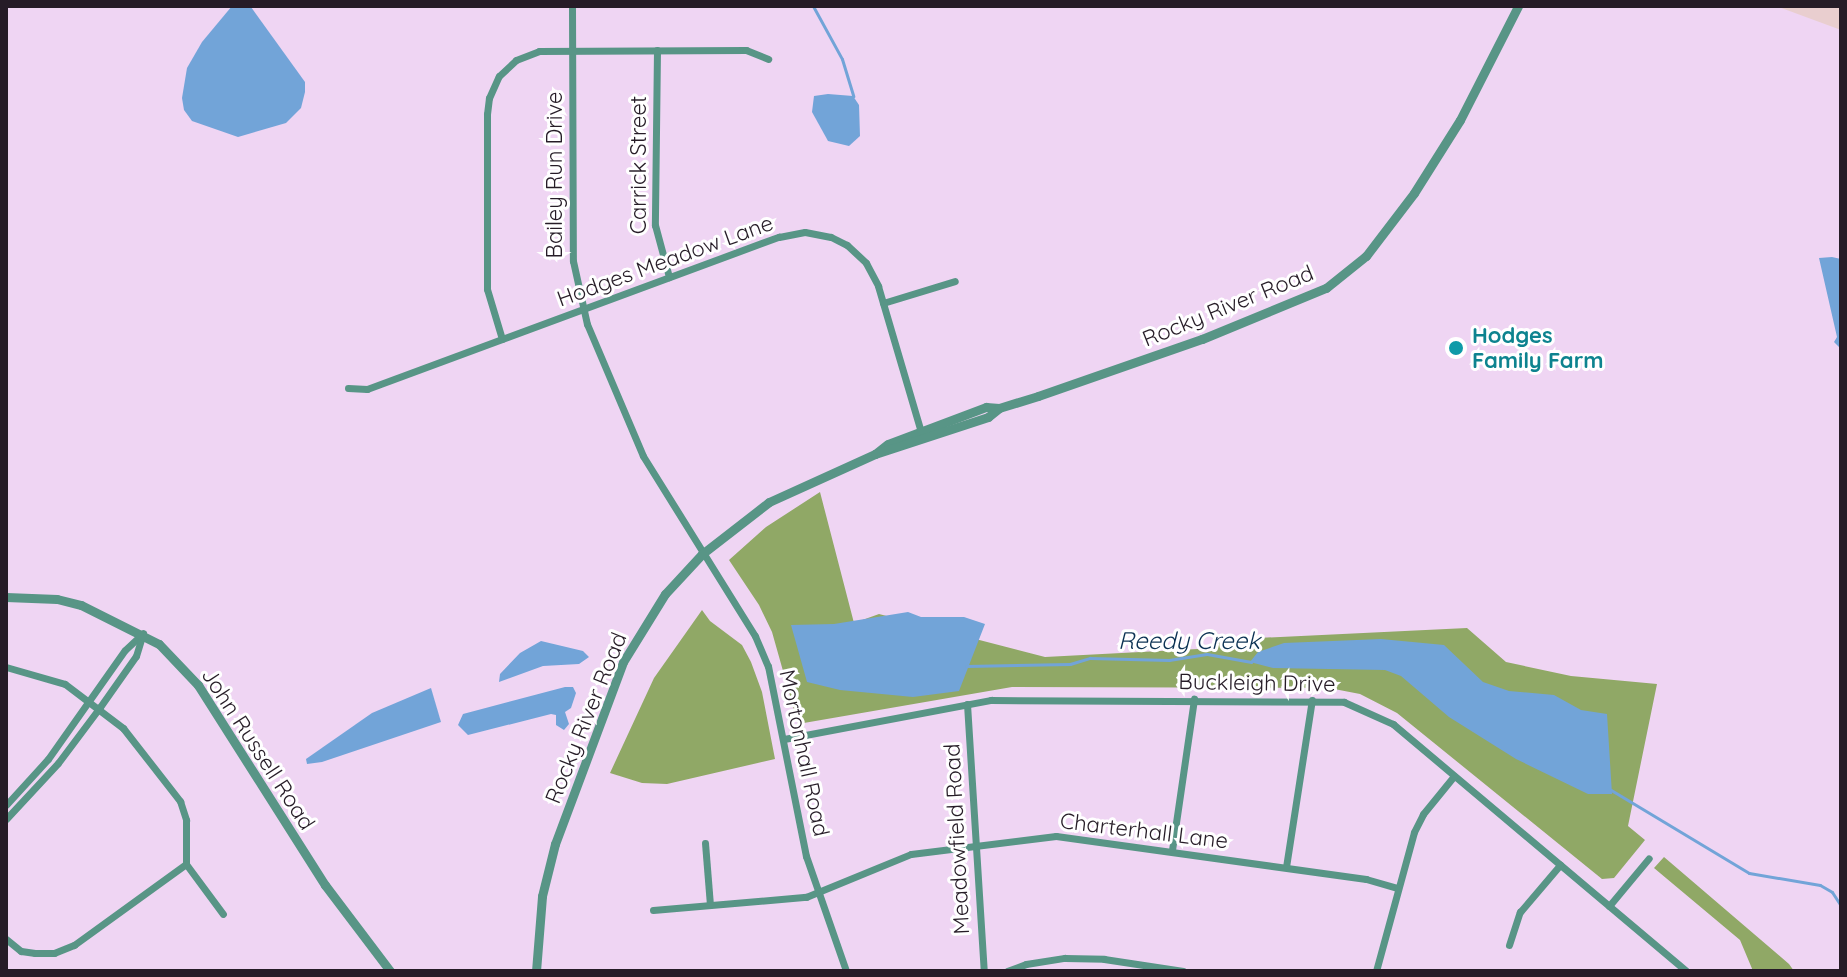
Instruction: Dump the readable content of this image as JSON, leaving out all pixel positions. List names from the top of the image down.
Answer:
{
  "streets": {
    "street": [
      "Carrick Street",
      "Bailey Run Drive",
      "Hodges Meadow Lane",
      "Rocky River Road",
      "Buckleigh Drive",
      "John Russell Road",
      "Mortonhall Road",
      "Charterhall Lane",
      "Meadowfield Road"
    ]
  },
  "crossings": [
    ["Carrick Street", "Hodges Meadow Lane"],
    ["Bailey Run Drive", "Hodges Meadow Lane"],
    ["Bailey Run Drive", "Rocky River Road"],
    ["Bailey Run Drive", "Mortonhall Road"],
    ["Hodges Meadow Lane", "Rocky River Road"],
    ["Rocky River Road", "Mortonhall Road"],
    ["Buckleigh Drive", "Mortonhall Road"],
    ["Buckleigh Drive", "Meadowfield Road"],
    ["Mortonhall Road", "Charterhall Lane"],
    ["Charterhall Lane", "Meadowfield Road"]
  ],
  "water": ["Reedy Creek"],
  "places": ["Hodges Family Farm"]
}
